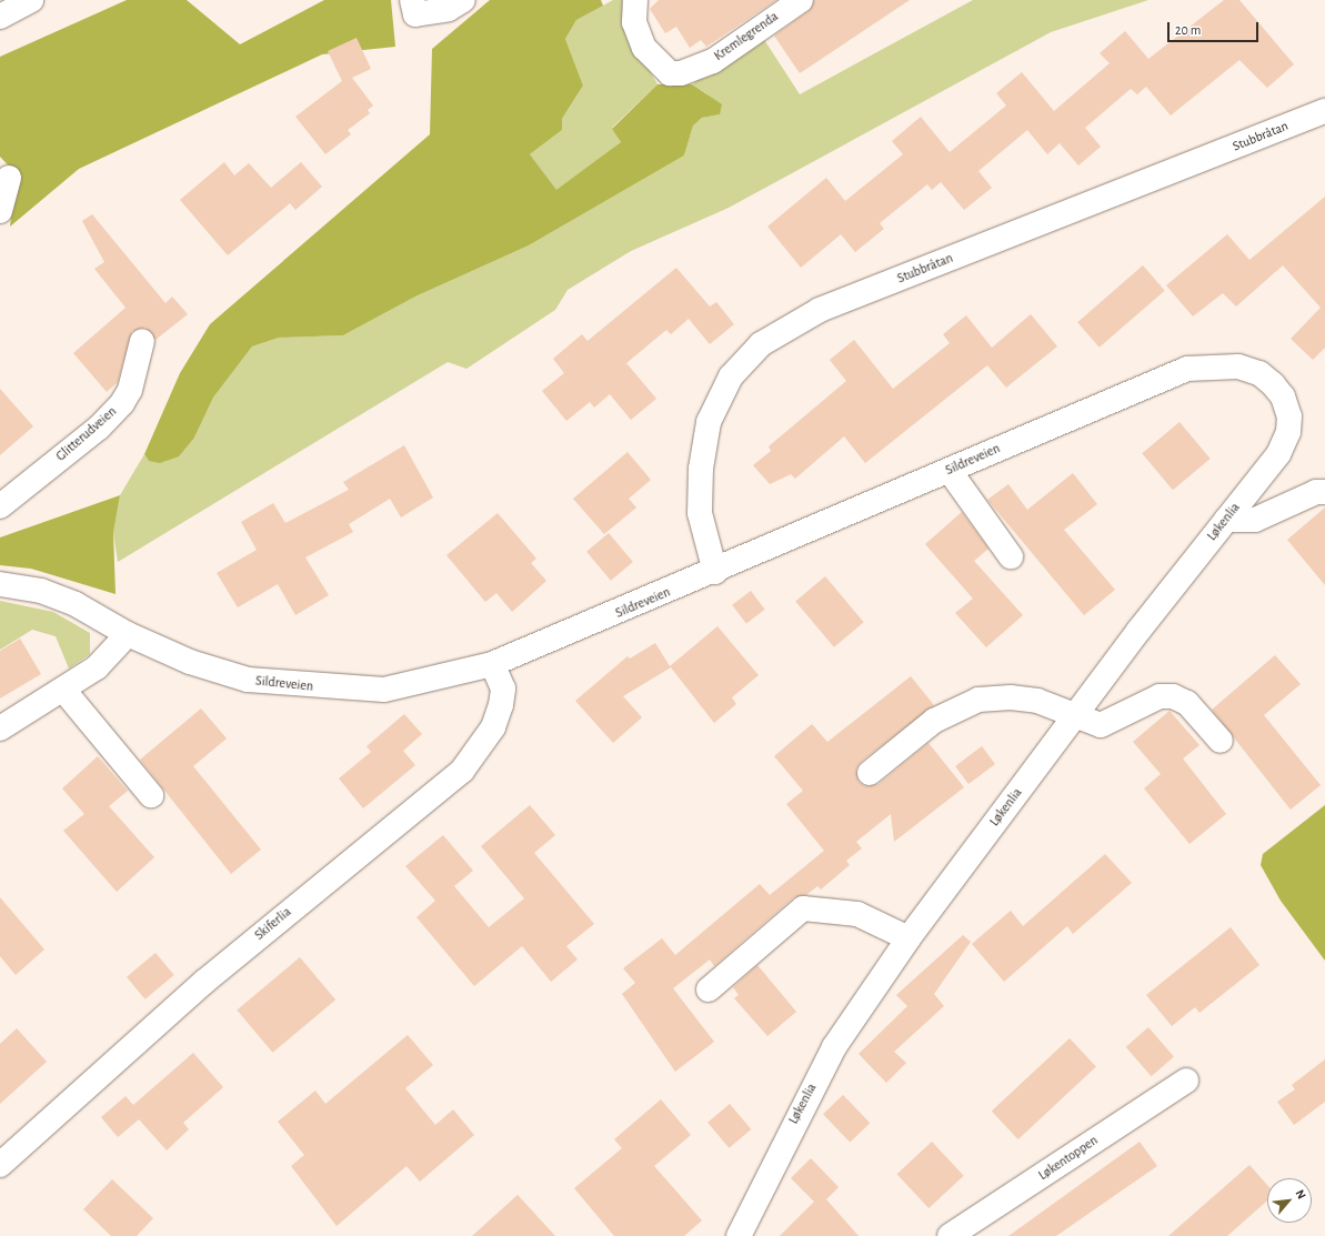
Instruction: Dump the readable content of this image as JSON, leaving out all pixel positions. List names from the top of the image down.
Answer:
{
  "streets": {
    "street": [
      "Kremlegrenda",
      "Stubbråtan",
      "Glitterudveien",
      "Sildreveien",
      "Løkenlia",
      "Skiferlia",
      "Løkentoppen"
    ]
  },
  "crossings": [
    ["Stubbråtan", "Sildreveien"],
    ["Sildreveien", "Løkenlia"],
    ["Sildreveien", "Skiferlia"]
  ],
  "scale_bar": "20 m",
  "north": "top right"
}
